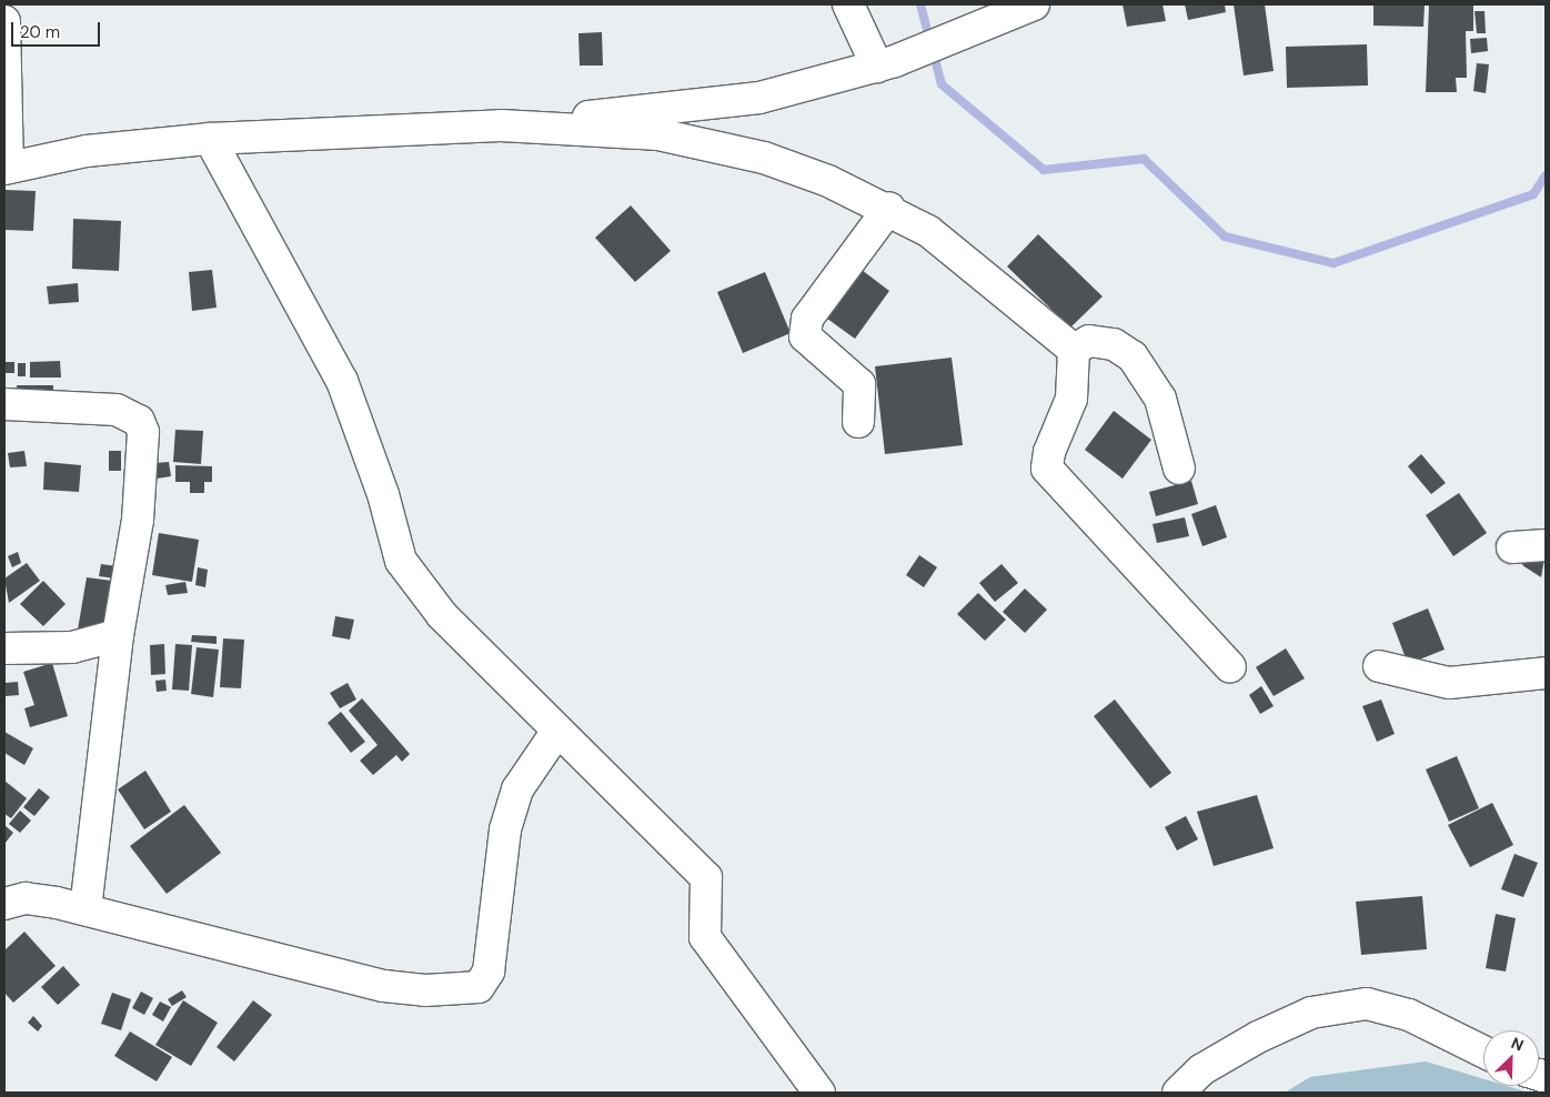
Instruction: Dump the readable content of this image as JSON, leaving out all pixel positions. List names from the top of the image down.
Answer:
{
  "scale_bar": "20 m",
  "north": "top right"
}
